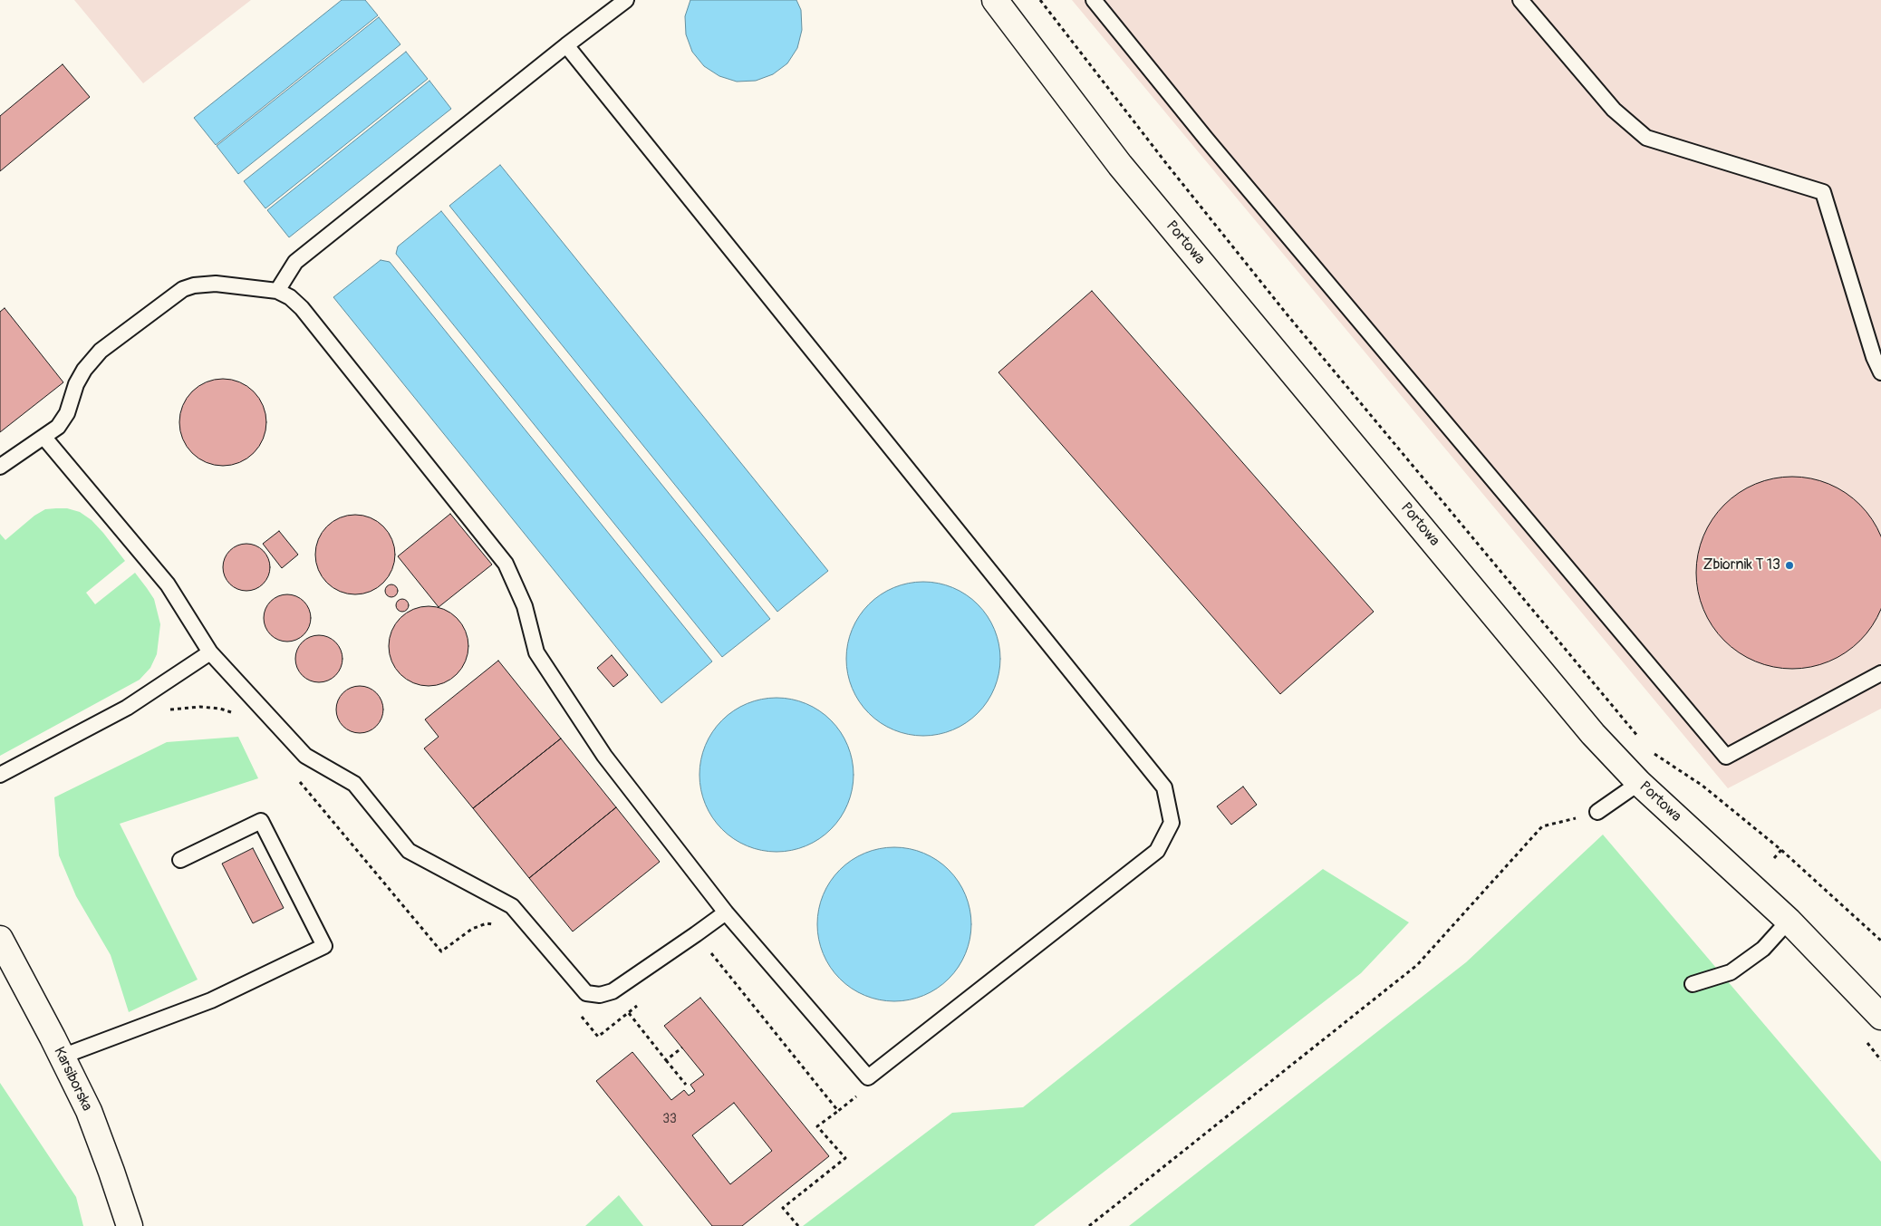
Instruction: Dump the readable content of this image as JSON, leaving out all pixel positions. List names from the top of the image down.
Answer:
{
  "streets": {
    "street": ["Portowa", "Karsiborska"]
  },
  "places": ["Zbiornik T 13"],
  "house_numbers": ["33"]
}
